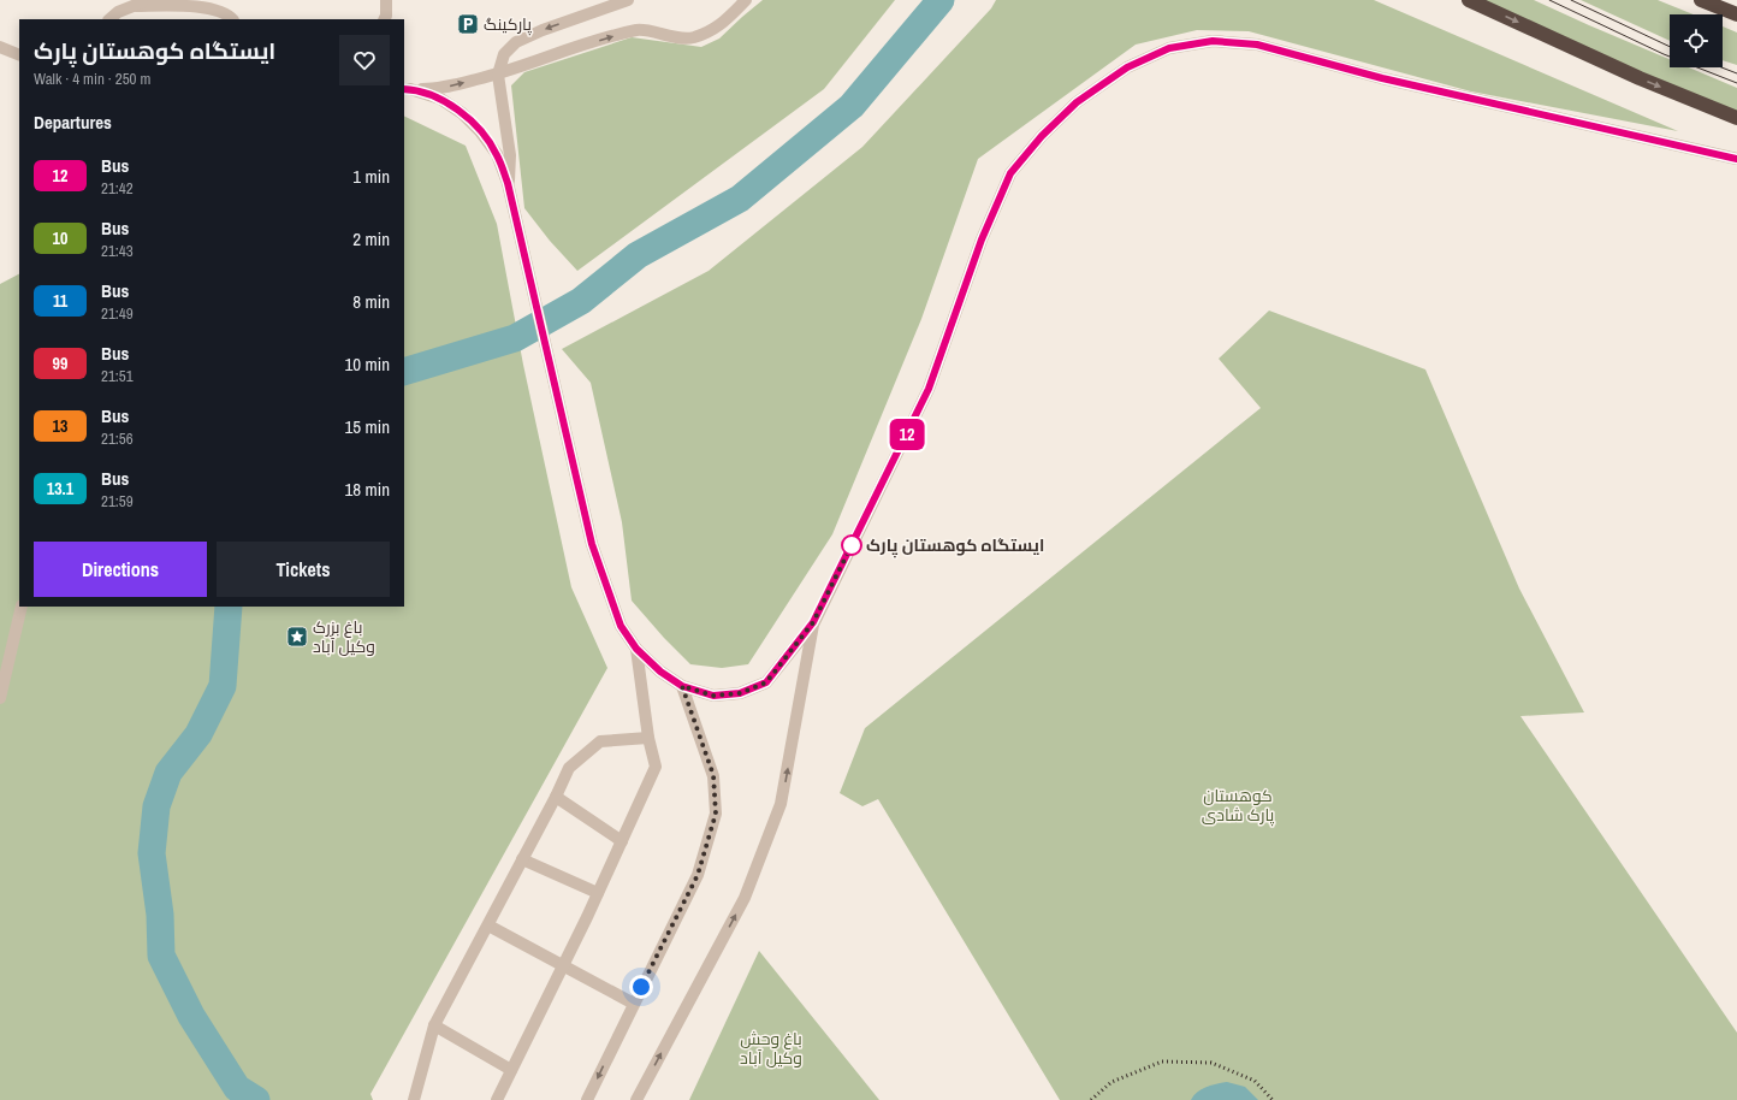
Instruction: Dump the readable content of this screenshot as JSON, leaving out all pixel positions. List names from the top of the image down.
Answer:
{
  "parks": ["کوهستان پارک شادی", "باغ وحش وکیل آباد"],
  "places": {
    "parking": ["پارکینگ"],
    "other": ["ایستگاه کوهستان پارک"],
    "place": ["باغ بزرک وکیل آباد"]
  },
  "lines": ["bus line 12"],
  "page": {
    "on_map": "12",
    "heading": [
      ["ایستگاه کوهستان پارک", "Walk · 4 min · 250 m"],
      "Departures"
    ],
    "list": [
      {
        "mark": "12",
        "name": "Bus",
        "note": "21:42",
        "value": "1 min"
      },
      {
        "mark": "10",
        "name": "Bus",
        "note": "21:43",
        "value": "2 min"
      },
      {
        "mark": "11",
        "name": "Bus",
        "note": "21:49",
        "value": "8 min"
      },
      {
        "mark": "99",
        "name": "Bus",
        "note": "21:51",
        "value": "10 min"
      },
      {
        "mark": "13",
        "name": "Bus",
        "note": "21:56",
        "value": "15 min"
      },
      {
        "mark": "13.1",
        "name": "Bus",
        "note": "21:59",
        "value": "18 min"
      }
    ],
    "buttons": ["Directions", "Tickets"]
  }
}
